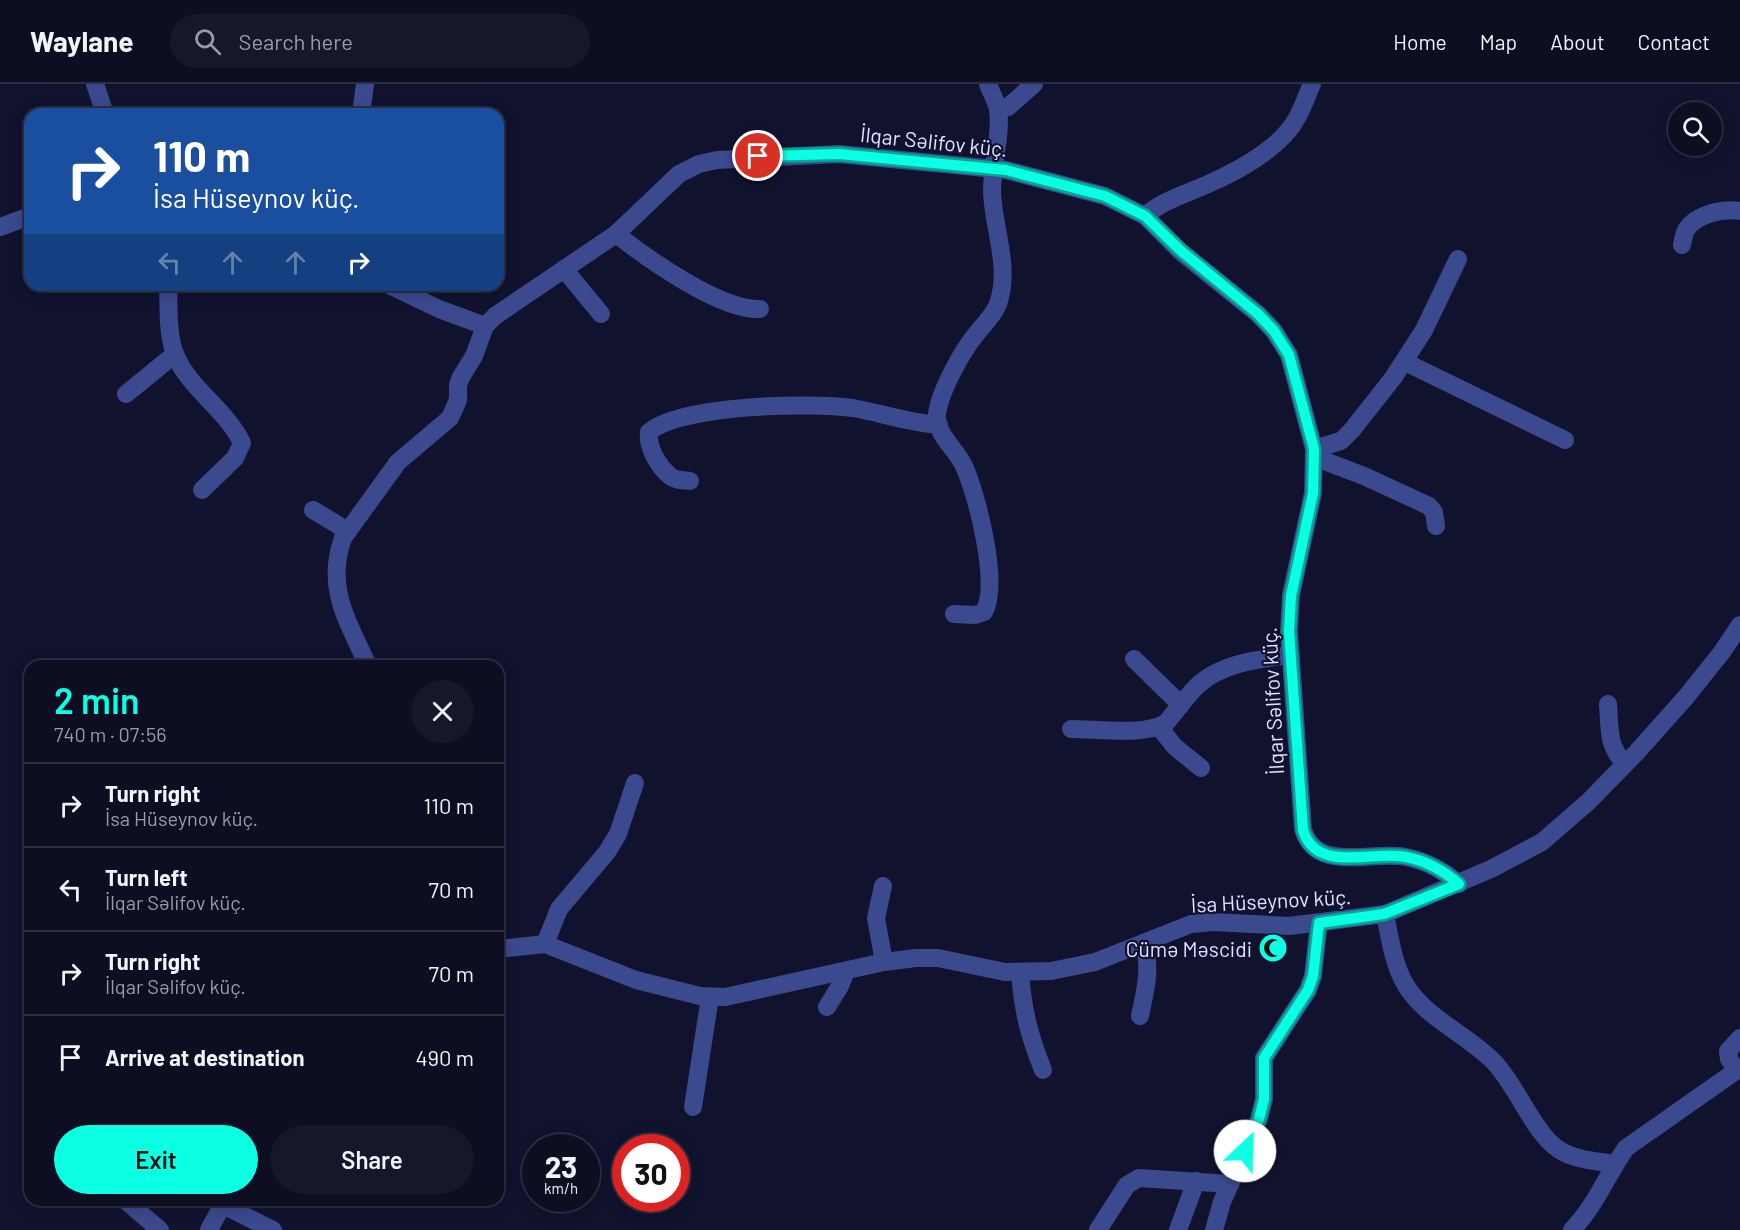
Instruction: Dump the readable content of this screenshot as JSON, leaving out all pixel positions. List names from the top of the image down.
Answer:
{
  "streets": {
    "street": ["İlqar Səlifov küç.", "İsa Hüseynov küç."]
  },
  "crossings": [
    ["İlqar Səlifov küç.", "İsa Hüseynov küç."]
  ],
  "places": {
    "mosque": ["Cümə Məscidi"]
  },
  "page": {
    "header": "Waylane",
    "search": "Search here",
    "nav": [
      "Home",
      "Map",
      "About",
      "Contact"
    ],
    "turn": ["110 m", "İsa Hüseynov küç."],
    "heading": ["2 min", "740 m · 07:56"],
    "list": [
      {
        "name": "Turn right",
        "note": "İsa Hüseynov küç.",
        "value": "110 m"
      },
      {
        "name": "Turn left",
        "note": "İlqar Səlifov küç.",
        "value": "70 m"
      },
      {
        "name": "Turn right",
        "note": "İlqar Səlifov küç.",
        "value": "70 m"
      },
      {
        "name": "Arrive at destination",
        "value": "490 m"
      }
    ],
    "buttons": ["Exit", "Share"],
    "speed": "23 km/h",
    "limit": "30"
  }
}
